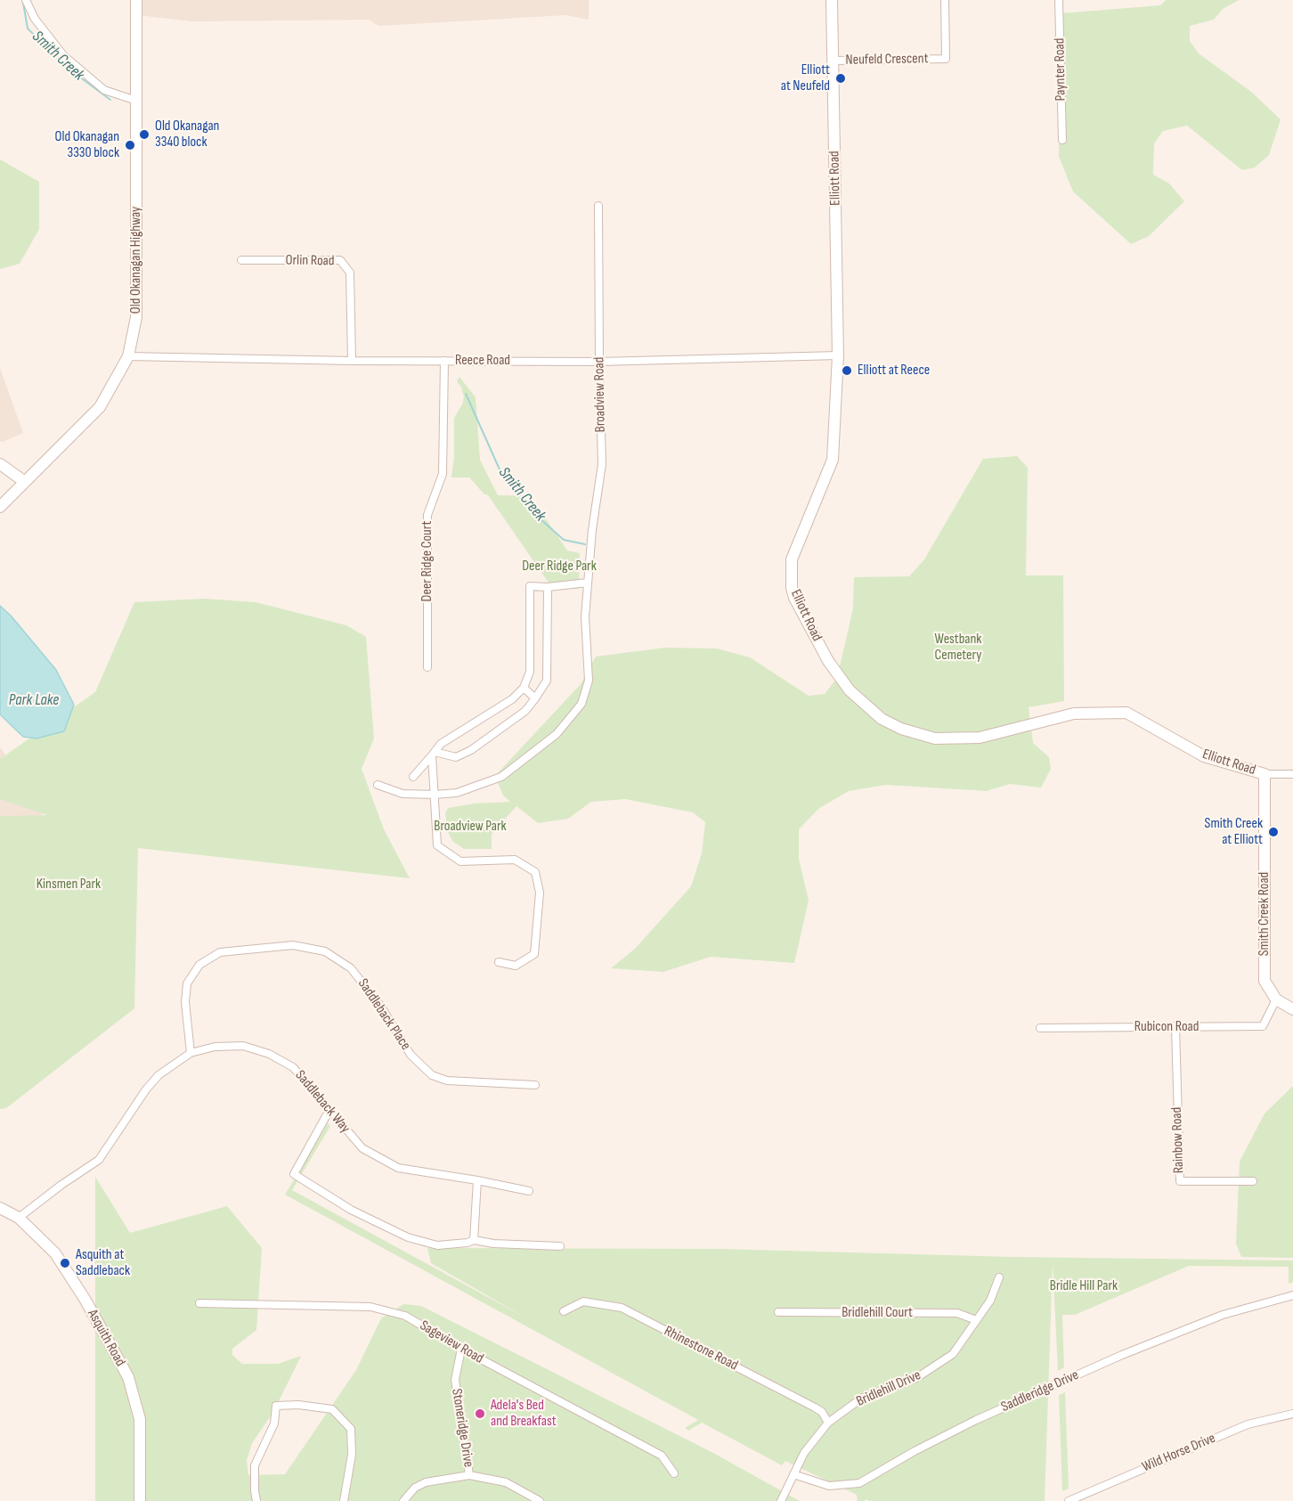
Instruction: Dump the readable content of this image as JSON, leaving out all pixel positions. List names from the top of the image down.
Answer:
{
  "streets": {
    "street": [
      "Neufeld Crescent",
      "Paynter Road",
      "Elliott Road",
      "Old Okanagan Highway",
      "Orlin Road",
      "Reece Road",
      "Broadview Road",
      "Deer Ridge Court",
      "Smith Creek Road",
      "Saddleback Place",
      "Rubicon Road",
      "Saddleback Way",
      "Rainbow Road",
      "Bridlehill Court",
      "Asquith Road",
      "Sageview Road",
      "Rhinestone Road",
      "Bridlehill Drive",
      "Saddleridge Drive",
      "Stoneridge Drive",
      "Wild Horse Drive"
    ]
  },
  "crossings": [
    ["Neufeld Crescent", "Elliott Road"],
    ["Elliott Road", "Reece Road"],
    ["Elliott Road", "Smith Creek Road"],
    ["Old Okanagan Highway", "Reece Road"],
    ["Orlin Road", "Reece Road"],
    ["Reece Road", "Broadview Road"],
    ["Reece Road", "Deer Ridge Court"],
    ["Smith Creek Road", "Rubicon Road"],
    ["Saddleback Place", "Saddleback Way"],
    ["Rubicon Road", "Rainbow Road"],
    ["Saddleback Way", "Asquith Road"],
    ["Bridlehill Court", "Bridlehill Drive"],
    ["Sageview Road", "Stoneridge Drive"],
    ["Rhinestone Road", "Bridlehill Drive"],
    ["Bridlehill Drive", "Saddleridge Drive"]
  ],
  "water": ["Smith Creek", "Park Lake"],
  "parks": [
    "Deer Ridge Park",
    "Westbank Cemetery",
    "Broadview Park",
    "Kinsmen Park",
    "Bridle Hill Park"
  ],
  "places": [
    "Elliott at Neufeld",
    "Old Okanagan 3340 block",
    "Old Okanagan 3330 block",
    "Elliott at Reece",
    "Smith Creek at Elliott",
    "Asquith at Saddleback",
    "Adela's Bed and Breakfast"
  ]
}
